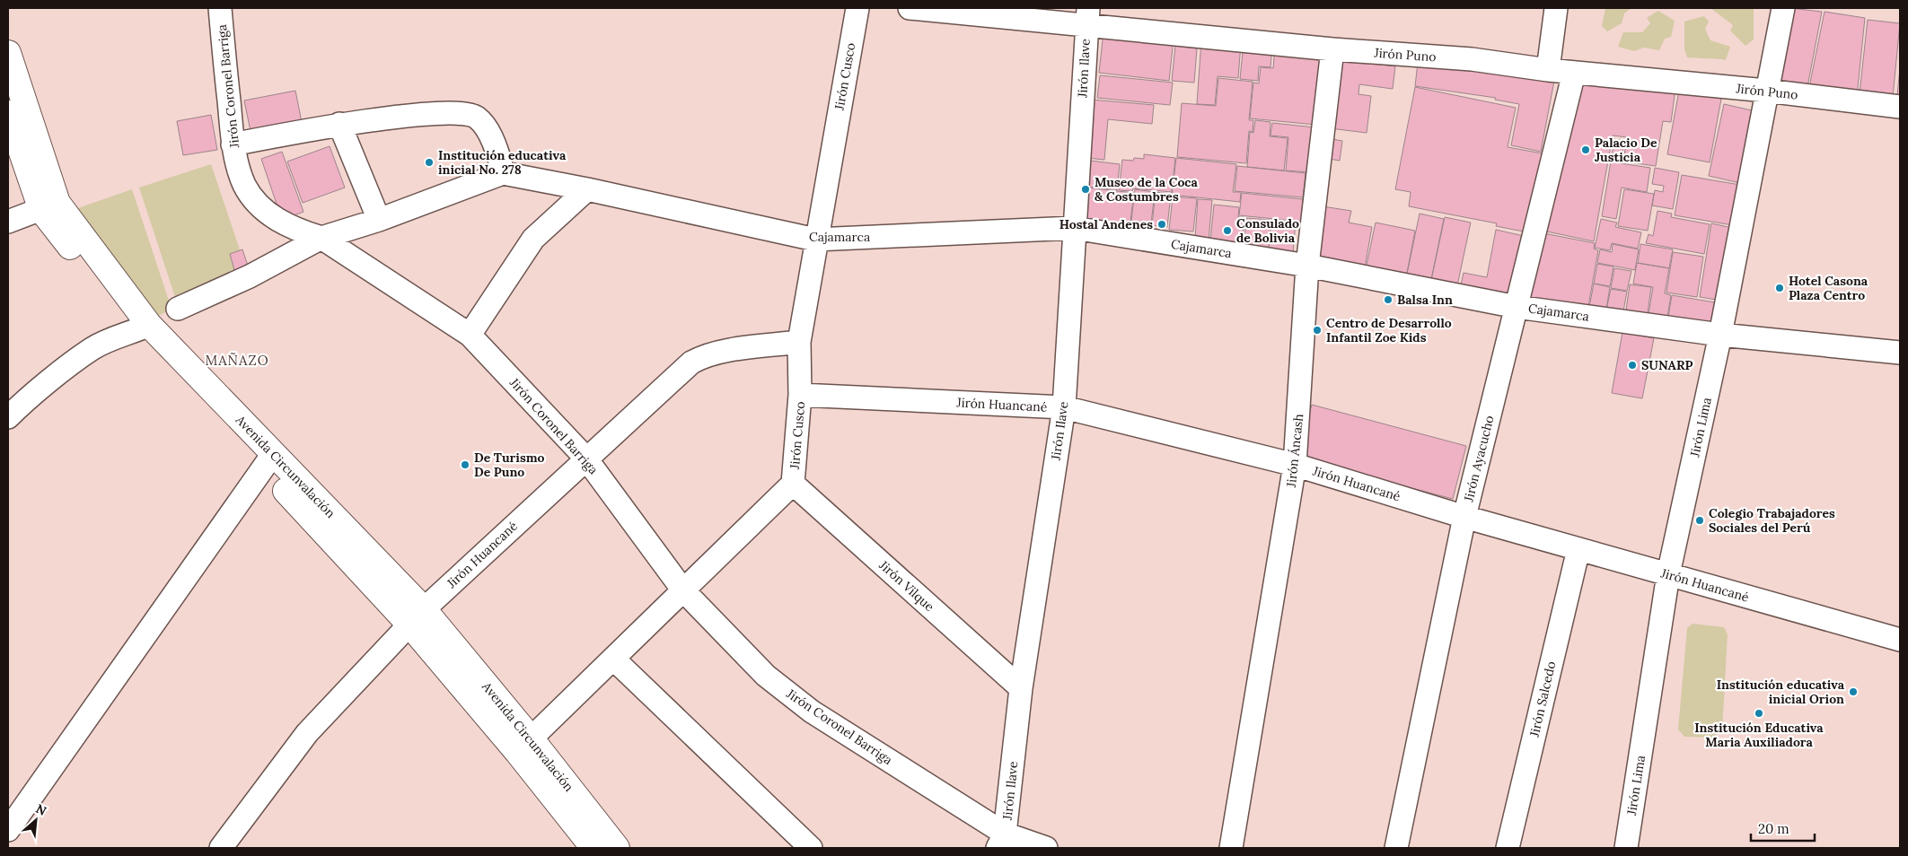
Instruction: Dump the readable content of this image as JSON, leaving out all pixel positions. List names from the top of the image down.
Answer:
{
  "streets": {
    "highway": ["Avenida Circunvalación"],
    "street": [
      "Jirón Puno",
      "Jirón Ilave",
      "Jirón Cusco",
      "Jirón Coronel Barriga",
      "Cajamarca",
      "Jirón Huancané",
      "Jirón Lima",
      "Jirón Áncash",
      "Jirón Ayacucho",
      "Jirón Vilque",
      "Jirón Salcedo"
    ]
  },
  "crossings": [
    ["Jirón Puno", "Jirón Ilave"],
    ["Jirón Puno", "Jirón Lima"],
    ["Jirón Puno", "Jirón Áncash"],
    ["Jirón Puno", "Jirón Ayacucho"],
    ["Jirón Ilave", "Jirón Coronel Barriga"],
    ["Jirón Ilave", "Cajamarca"],
    ["Jirón Ilave", "Jirón Huancané"],
    ["Jirón Ilave", "Jirón Vilque"],
    ["Jirón Cusco", "Jirón Coronel Barriga"],
    ["Jirón Cusco", "Cajamarca"],
    ["Jirón Cusco", "Jirón Huancané"],
    ["Jirón Cusco", "Avenida Circunvalación"],
    ["Jirón Cusco", "Jirón Vilque"],
    ["Jirón Coronel Barriga", "Jirón Huancané"],
    ["Cajamarca", "Jirón Lima"],
    ["Cajamarca", "Jirón Áncash"],
    ["Cajamarca", "Jirón Ayacucho"],
    ["Jirón Huancané", "Jirón Lima"],
    ["Jirón Huancané", "Jirón Áncash"],
    ["Jirón Huancané", "Jirón Ayacucho"],
    ["Jirón Huancané", "Avenida Circunvalación"],
    ["Jirón Huancané", "Jirón Salcedo"]
  ],
  "districts": ["MAÑAZO"],
  "places": [
    "Palacio De Justicia",
    "Institución educativa inicial No. 278",
    "Museo de la Coca & Costumbres",
    "Hostal Andenes",
    "Consulado de Bolivia",
    "Hotel Casona Plaza Centro",
    "Balsa Inn",
    "Centro de Desarrollo Infantil Zoe Kids",
    "SUNARP",
    "De Turismo De Puno",
    "Colegio Trabajadores Sociales del Perú",
    "Institución educativa inicial Orion",
    "Institución Educativa Maria Auxiliadora"
  ],
  "scale_bar": "20 m",
  "north": "top right"
}
